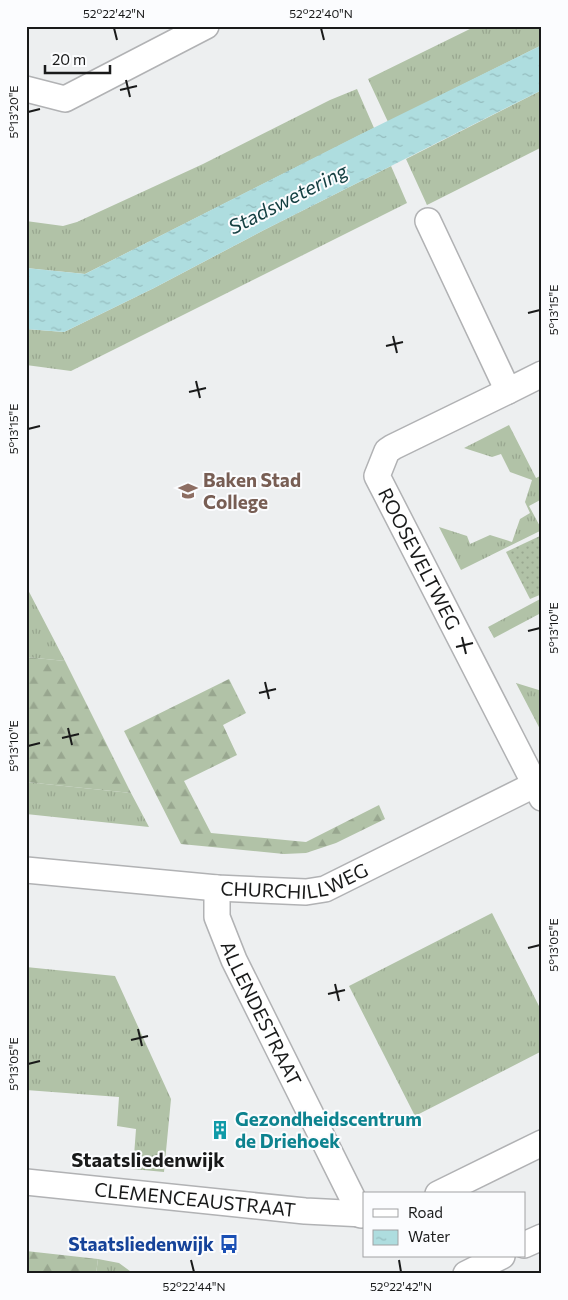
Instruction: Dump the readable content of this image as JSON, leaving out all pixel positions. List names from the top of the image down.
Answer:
{
  "streets": {
    "street": [
      "ROOSEVELTWEG",
      "CHURCHILLWEG",
      "ALLENDESTRAAT",
      "CLEMENCEAUSTRAAT"
    ]
  },
  "crossings": [
    ["ROOSEVELTWEG", "CHURCHILLWEG"],
    ["CHURCHILLWEG", "ALLENDESTRAAT"],
    ["ALLENDESTRAAT", "CLEMENCEAUSTRAAT"]
  ],
  "districts": ["Staatsliedenwijk"],
  "water": ["Stadswetering"],
  "places": {
    "school or university": ["Baken Stad College"],
    "building": ["Gezondheidscentrum de Driehoek"],
    "bus stop": ["Staatsliedenwijk"]
  },
  "legend": ["Road", "Water"],
  "scale_bar": "20 m",
  "coordinates": [
    "52°22'42\"N",
    "52°22'40\"N",
    "5°13'20\"E",
    "5°13'15\"E",
    "5°13'10\"E",
    "5°13'05\"E",
    "52°22'44\"N"
  ]
}
